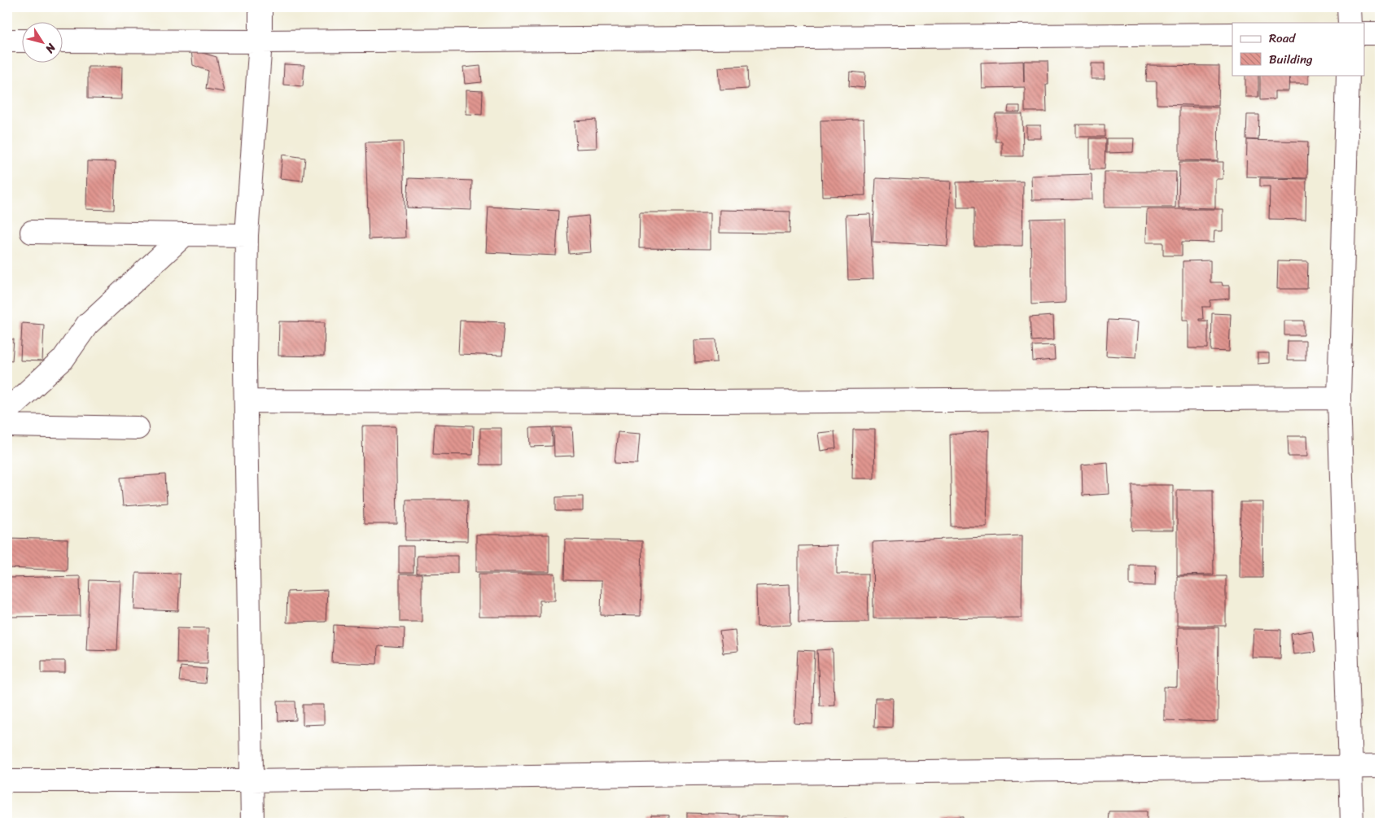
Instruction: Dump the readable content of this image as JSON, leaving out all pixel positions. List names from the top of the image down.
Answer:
{
  "legend": ["Road", "Building"],
  "north": "bottom right"
}
